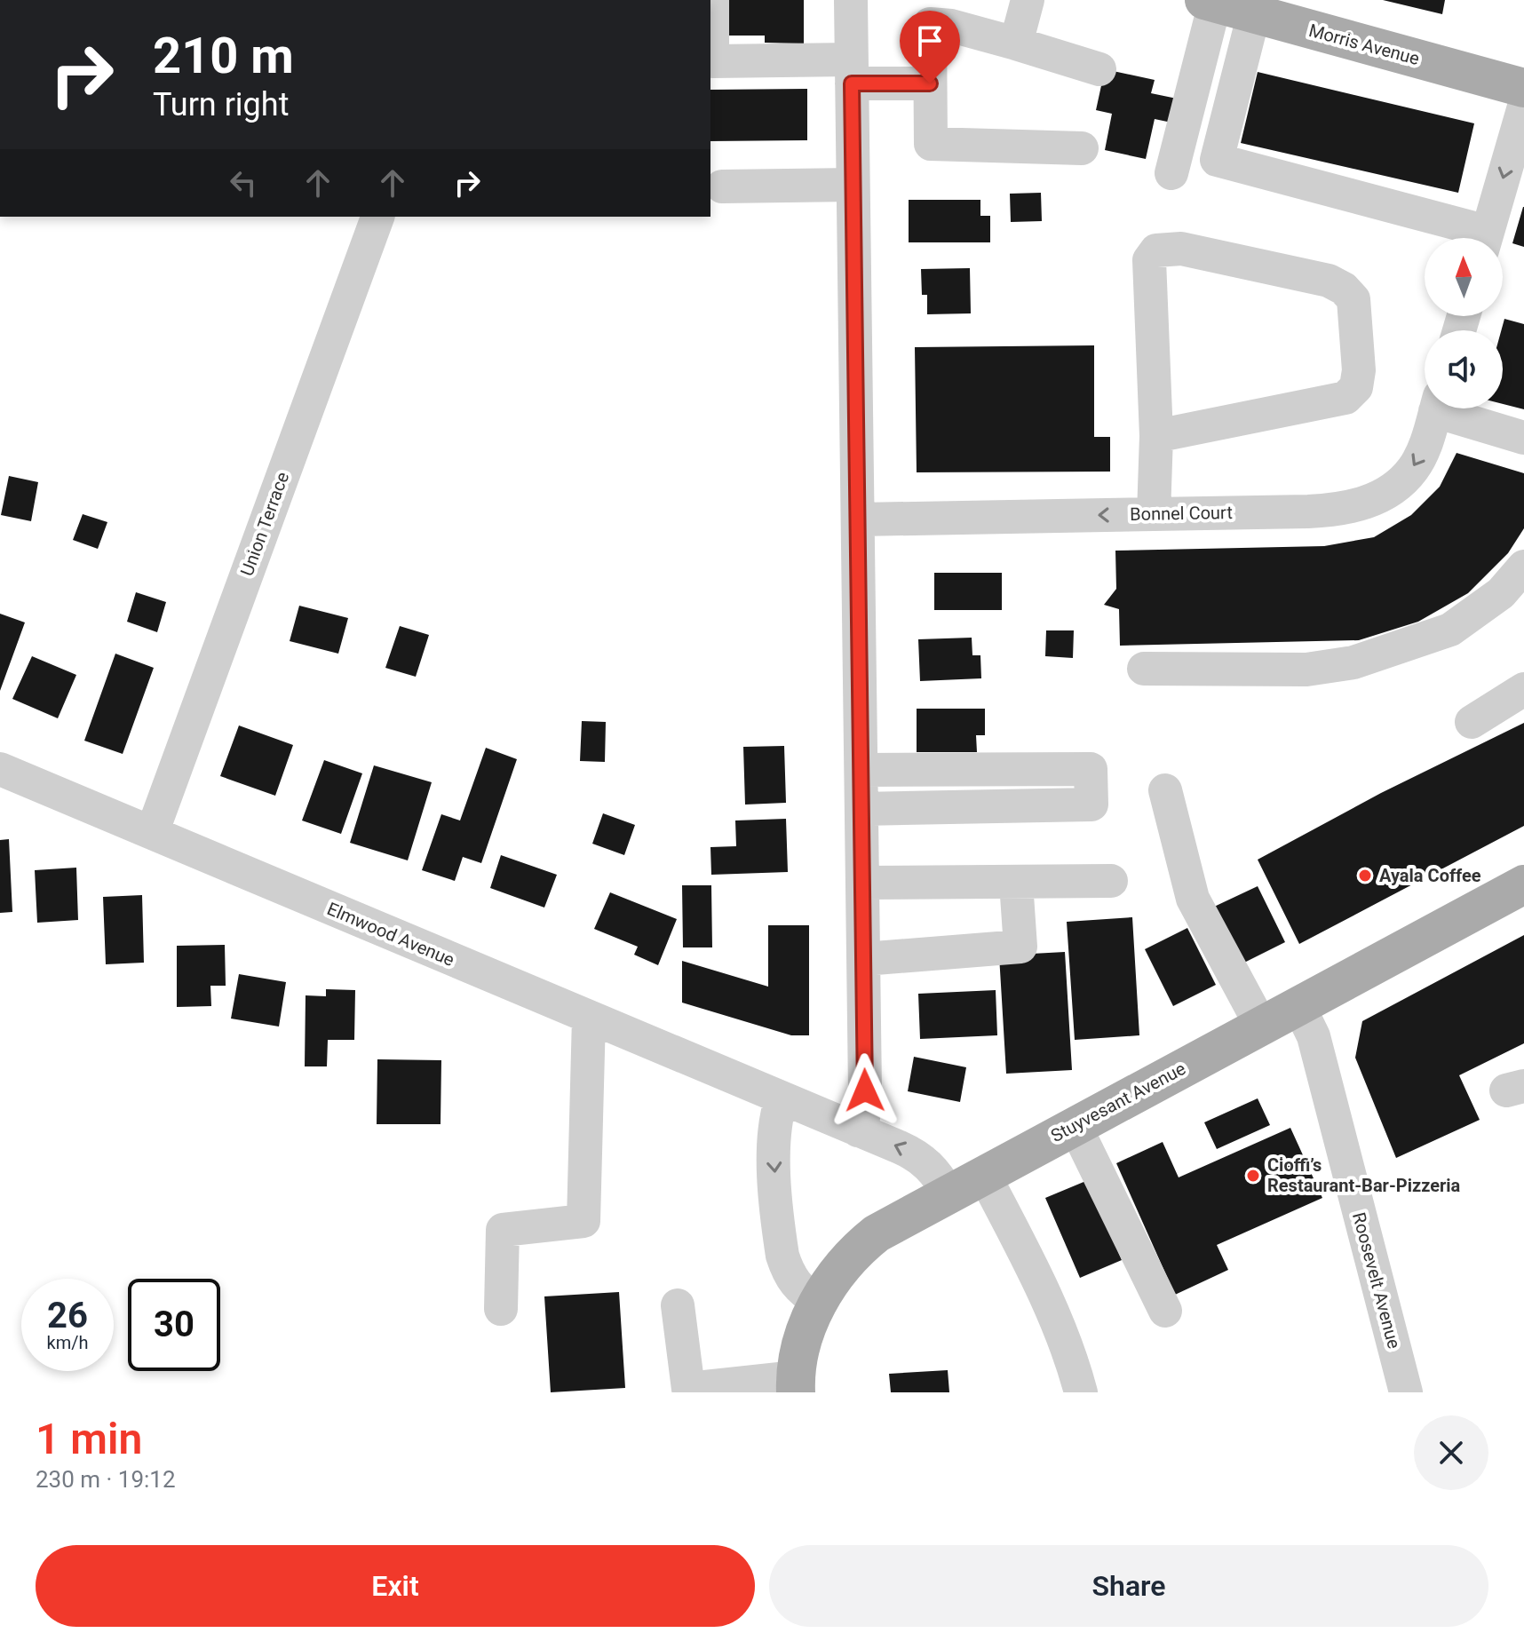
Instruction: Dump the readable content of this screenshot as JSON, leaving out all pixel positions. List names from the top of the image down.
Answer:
{
  "streets": {
    "main road": ["Morris Avenue", "Stuyvesant Avenue"],
    "street": [
      "Bonnel Court",
      "Union Terrace",
      "Elmwood Avenue",
      "Roosevelt Avenue"
    ]
  },
  "crossings": [
    ["Union Terrace", "Elmwood Avenue"],
    ["Elmwood Avenue", "Stuyvesant Avenue"],
    ["Stuyvesant Avenue", "Roosevelt Avenue"]
  ],
  "places": ["Ayala Coffee", "Cioffi’s Restaurant-Bar-Pizzeria"],
  "north": "top",
  "page": {
    "turn": ["210 m", "Turn right"],
    "speed": "26 km/h",
    "limit": "30",
    "heading": ["1 min", "230 m · 19:12"],
    "buttons": ["Exit", "Share"]
  }
}
